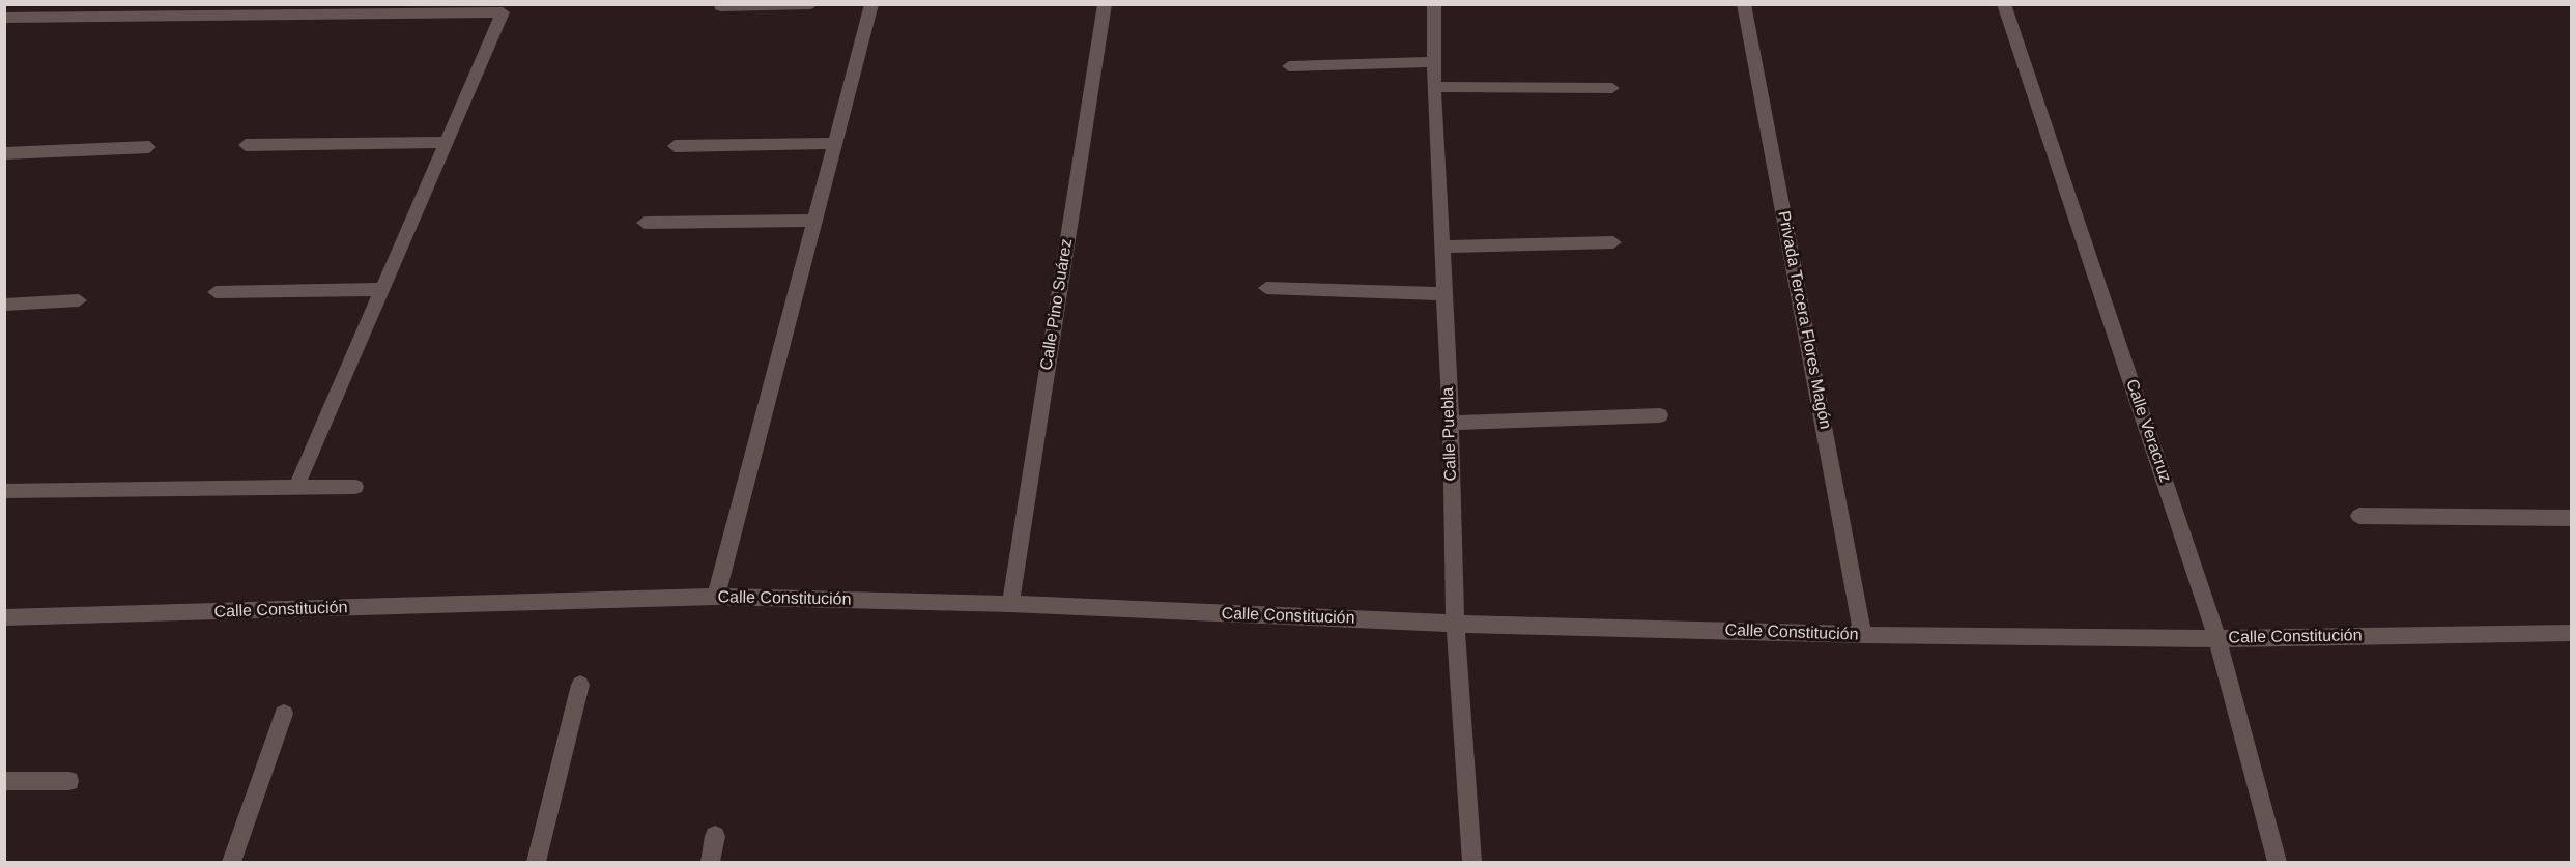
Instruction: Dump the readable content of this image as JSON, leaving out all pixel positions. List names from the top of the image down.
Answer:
{
  "streets": {
    "street": [
      "Calle Pino Suárez",
      "Privada Tercera Flores Magón",
      "Calle Veracruz",
      "Calle Puebla",
      "Calle Constitución"
    ]
  },
  "crossings": [
    ["Calle Pino Suárez", "Calle Constitución"],
    ["Privada Tercera Flores Magón", "Calle Constitución"],
    ["Calle Veracruz", "Calle Constitución"],
    ["Calle Puebla", "Calle Constitución"]
  ]
}
